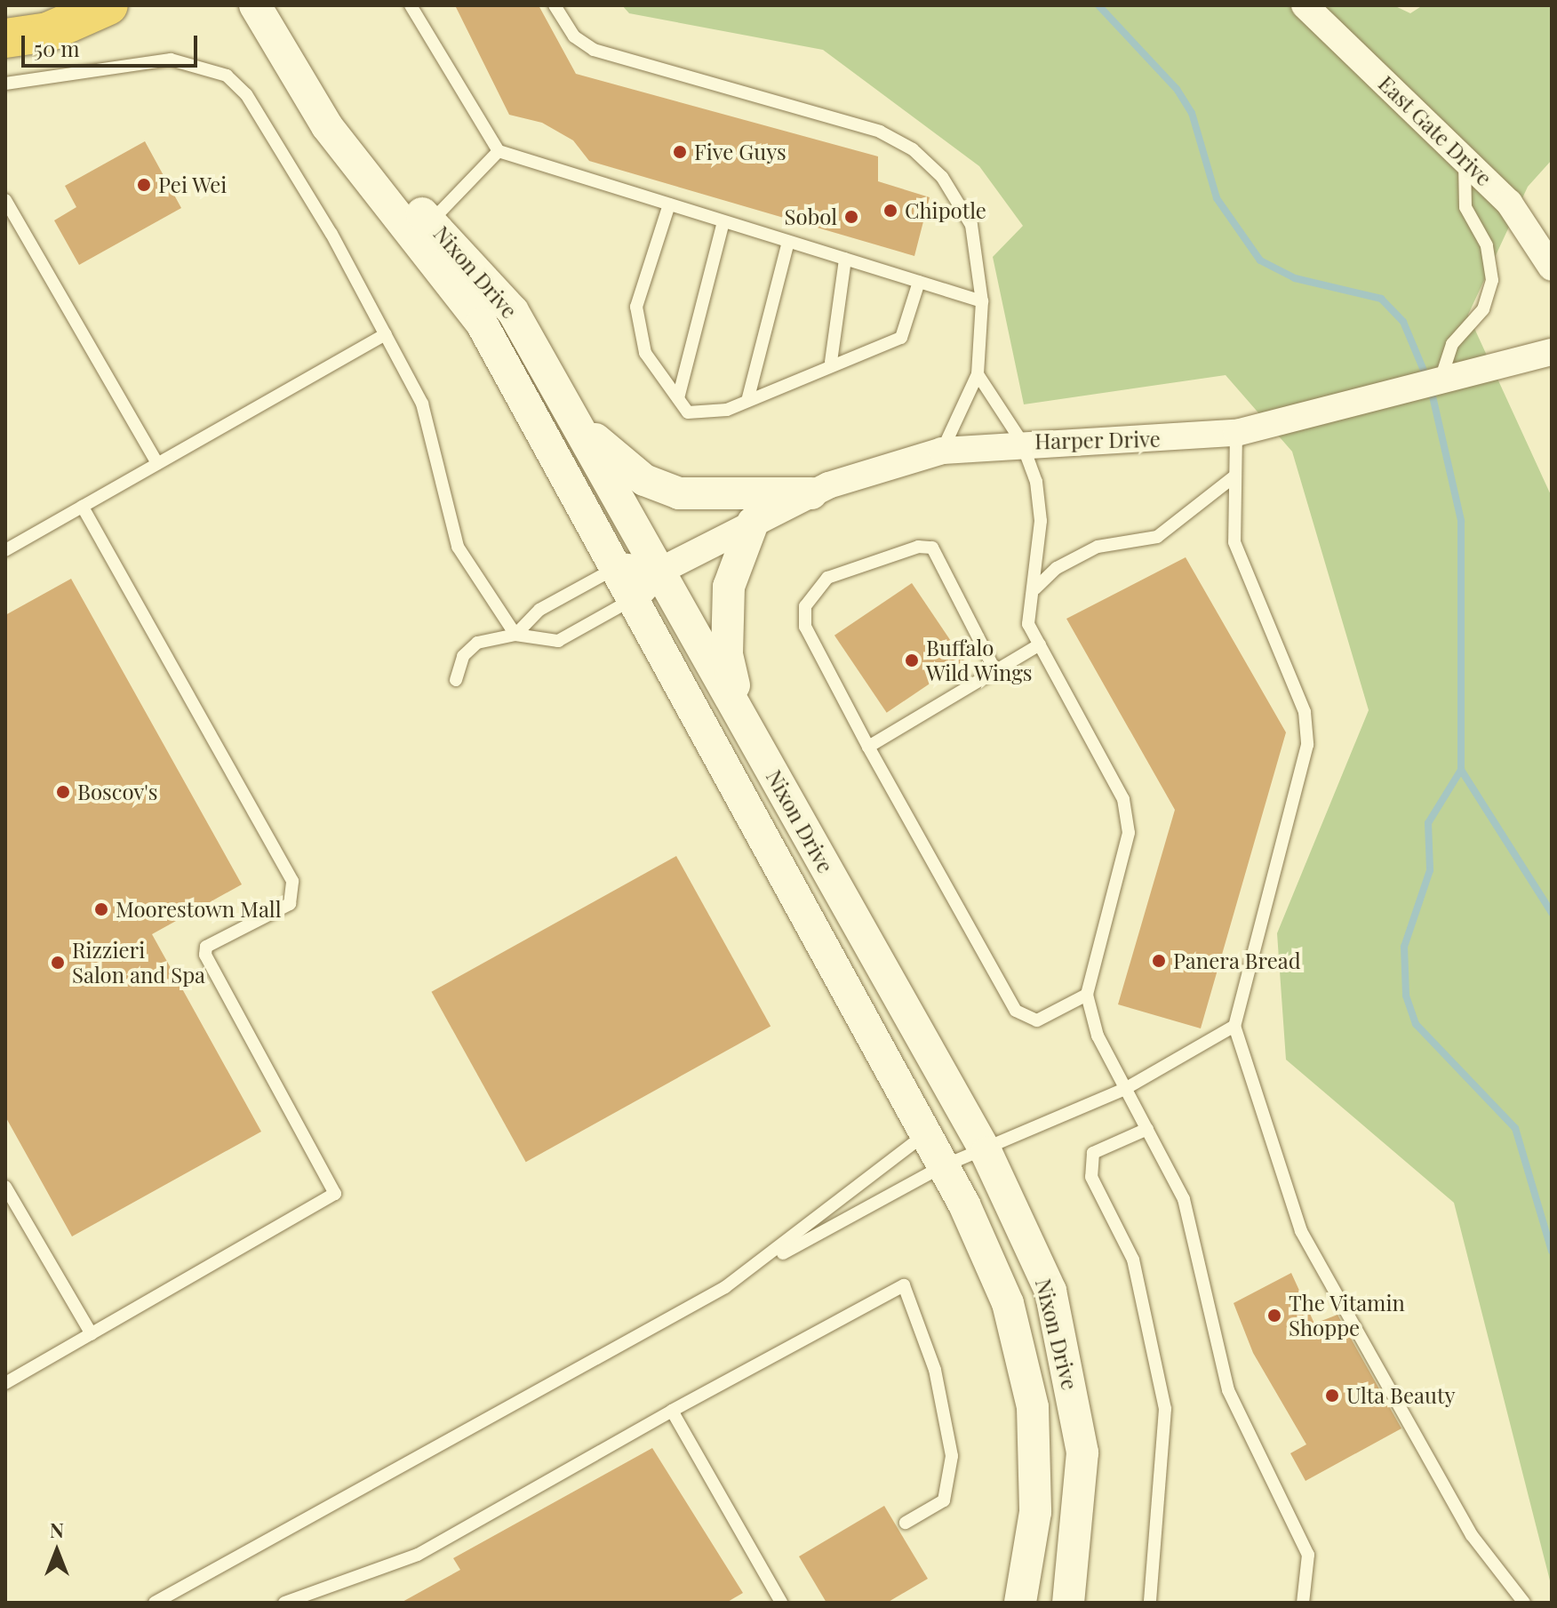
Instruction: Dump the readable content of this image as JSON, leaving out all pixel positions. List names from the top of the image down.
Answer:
{
  "streets": {
    "street": ["East Gate Drive", "Nixon Drive", "Harper Drive"]
  },
  "crossings": [
    ["Nixon Drive", "Harper Drive"]
  ],
  "places": [
    "Five Guys",
    "Pei Wei",
    "Chipotle",
    "Sobol",
    "Buffalo Wild Wings",
    "Boscov's",
    "Moorestown Mall",
    "Panera Bread",
    "Rizzieri Salon and Spa",
    "The Vitamin Shoppe",
    "Ulta Beauty"
  ],
  "scale_bar": "50 m",
  "north": "top"
}
